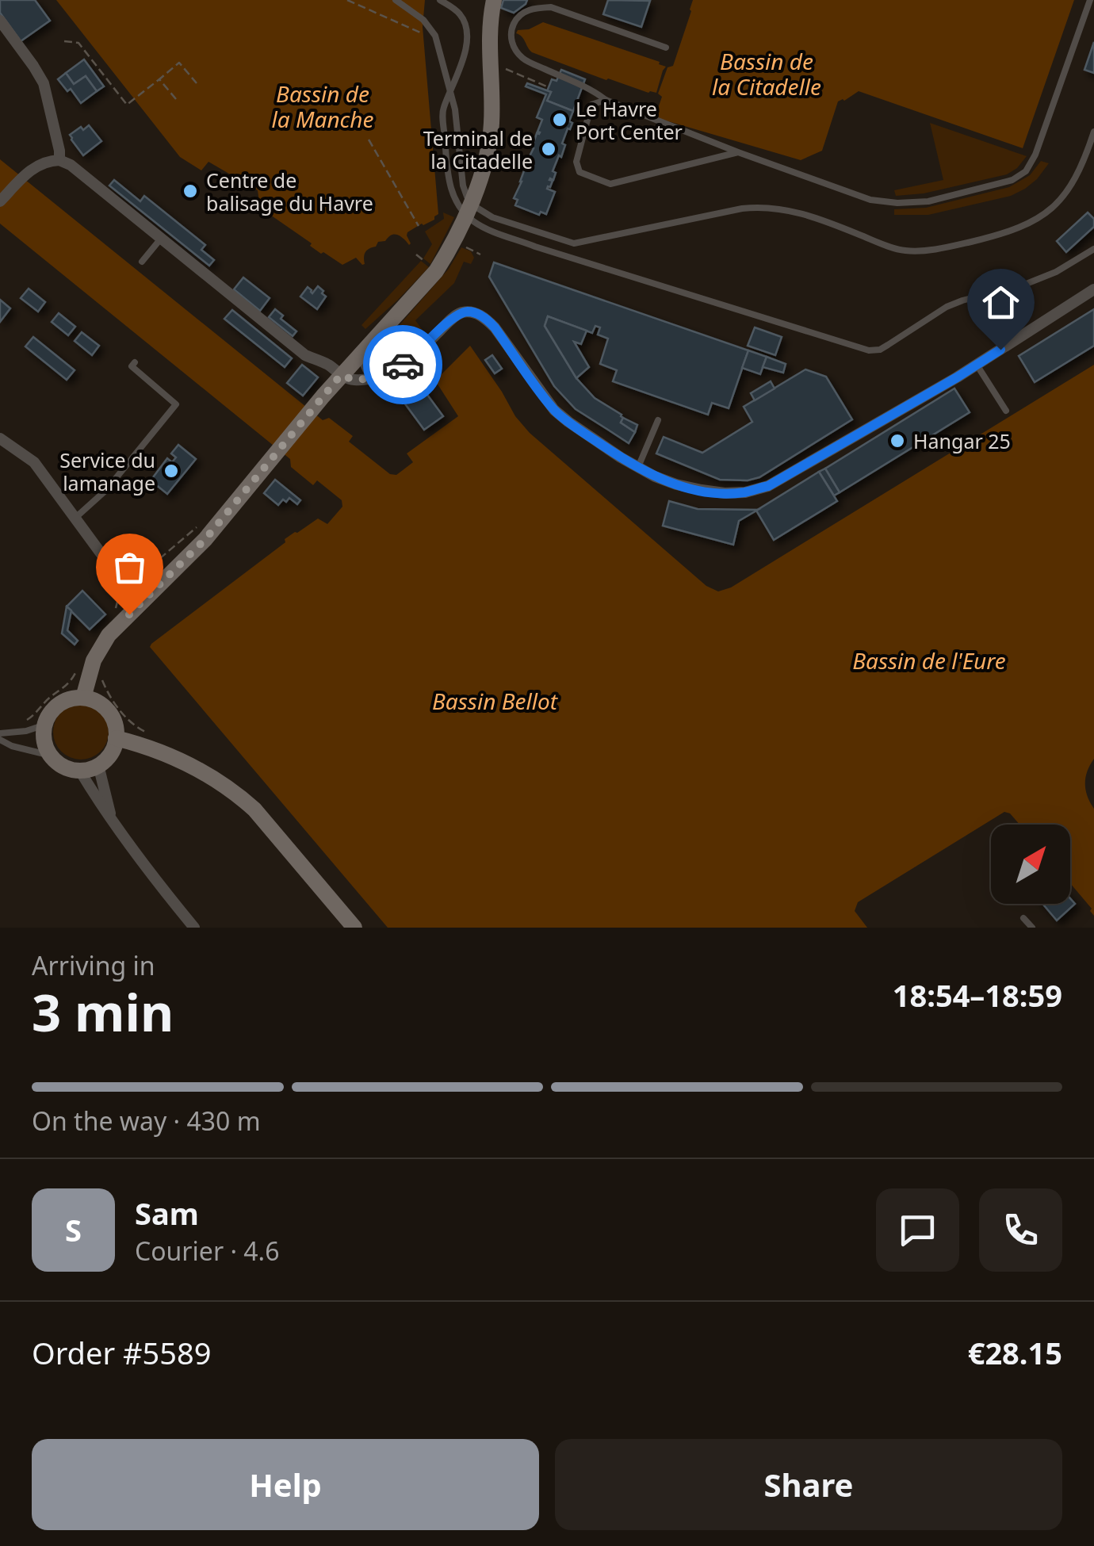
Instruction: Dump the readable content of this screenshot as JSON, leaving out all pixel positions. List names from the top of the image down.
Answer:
{
  "water": [
    "Bassin de la Citadelle",
    "Bassin de la Manche",
    "Bassin de l'Eure",
    "Bassin Bellot"
  ],
  "places": [
    "Le Havre Port Center",
    "Terminal de la Citadelle",
    "Centre de balisage du Havre",
    "Hangar 25",
    "Service du lamanage"
  ],
  "north": "top right",
  "page": {
    "heading": ["3 min", "Arriving in", "18:54–18:59"],
    "panel": [
      "Sam",
      "Courier · 4.6",
      "Order #5589",
      "€28.15"
    ],
    "bar": "On the way · 430 m",
    "round": "S",
    "buttons": ["Help", "Share"]
  }
}
